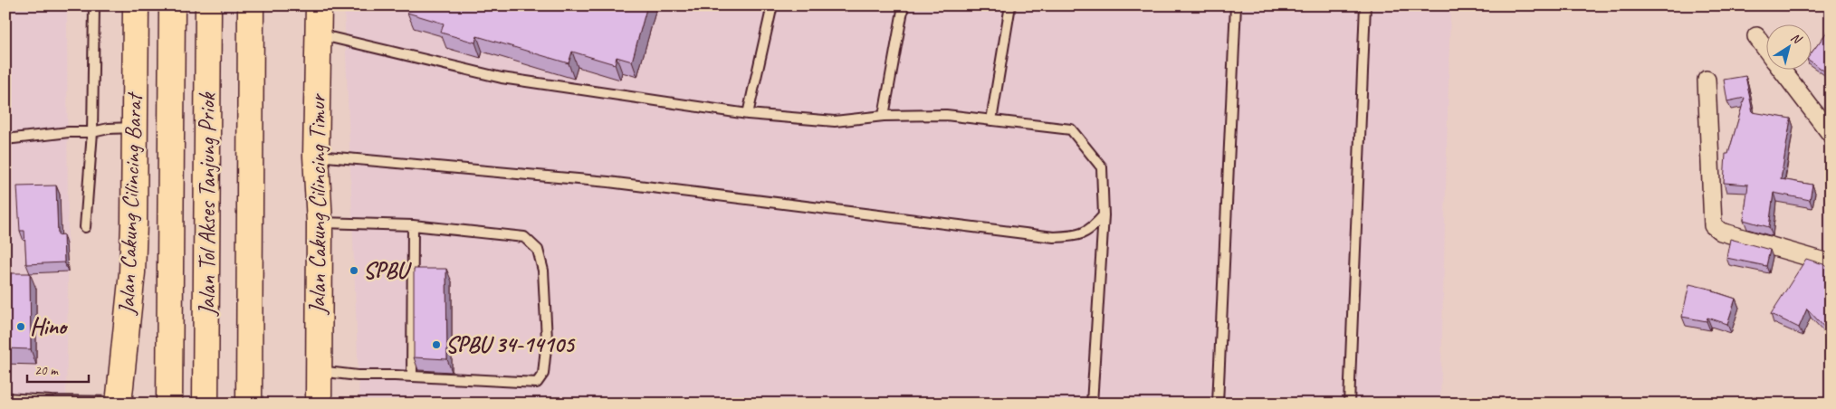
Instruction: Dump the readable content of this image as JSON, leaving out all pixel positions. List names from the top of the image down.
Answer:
{
  "streets": {
    "highway": ["Jalan Cakung Cilincing Barat", "Jalan Tol Akses Tanjung Priok", "Jalan Cakung Cilincing Timur"]
  },
  "places": ["SPBU", "Hino", "SPBU 34-14105"],
  "scale_bar": "20 m",
  "north": "top right"
}
